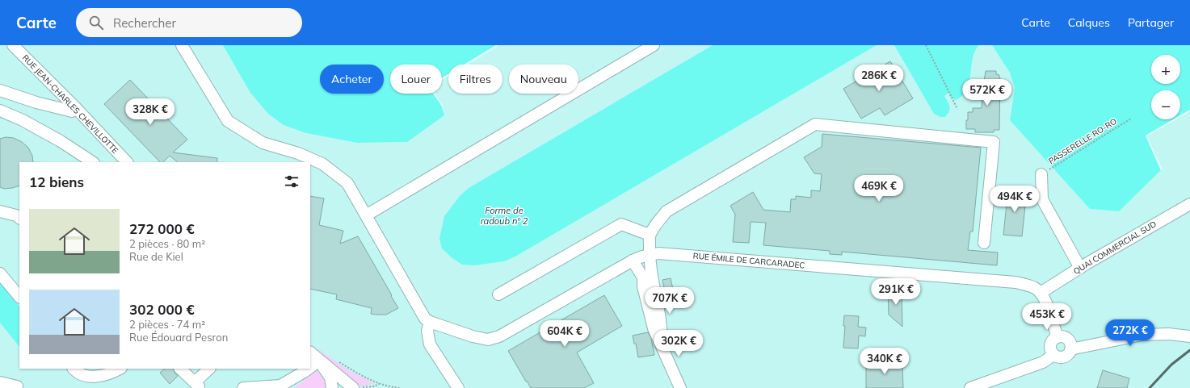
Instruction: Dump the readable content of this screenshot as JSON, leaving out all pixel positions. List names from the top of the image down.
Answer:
{
  "streets": {
    "street": ["RUE JEAN-CHARLES CHEVILLOTTE", "QUAI COMMERCIAL SUD", "RUE ÉMILE DE CARCARADEC"],
    "path": ["PASSERELLE RO-RO"]
  },
  "crossings": [
    ["QUAI COMMERCIAL SUD", "RUE ÉMILE DE CARCARADEC"]
  ],
  "water": ["Forme de radoub nº 2"],
  "page": {
    "header": "Carte",
    "search": "Rechercher",
    "nav": ["Carte", "Calques", "Partager"],
    "map_buttons": ["+", "−"],
    "price": [
      "286K €",
      "572K €",
      "328K €",
      "469K €",
      "494K €",
      "291K €",
      "707K €",
      "453K €",
      "272K €",
      "604K €",
      "302K €",
      "340K €"
    ],
    "chip": [
      "Acheter",
      "Louer",
      "Filtres",
      "Nouveau"
    ],
    "heading": "12 biens",
    "list": [
      {
        "name": "272 000 €",
        "note": "2 pièces · 80 m² · Rue de Kiel"
      },
      {
        "name": "302 000 €",
        "note": "2 pièces · 74 m² · Rue Édouard Pesron"
      }
    ]
  }
}
